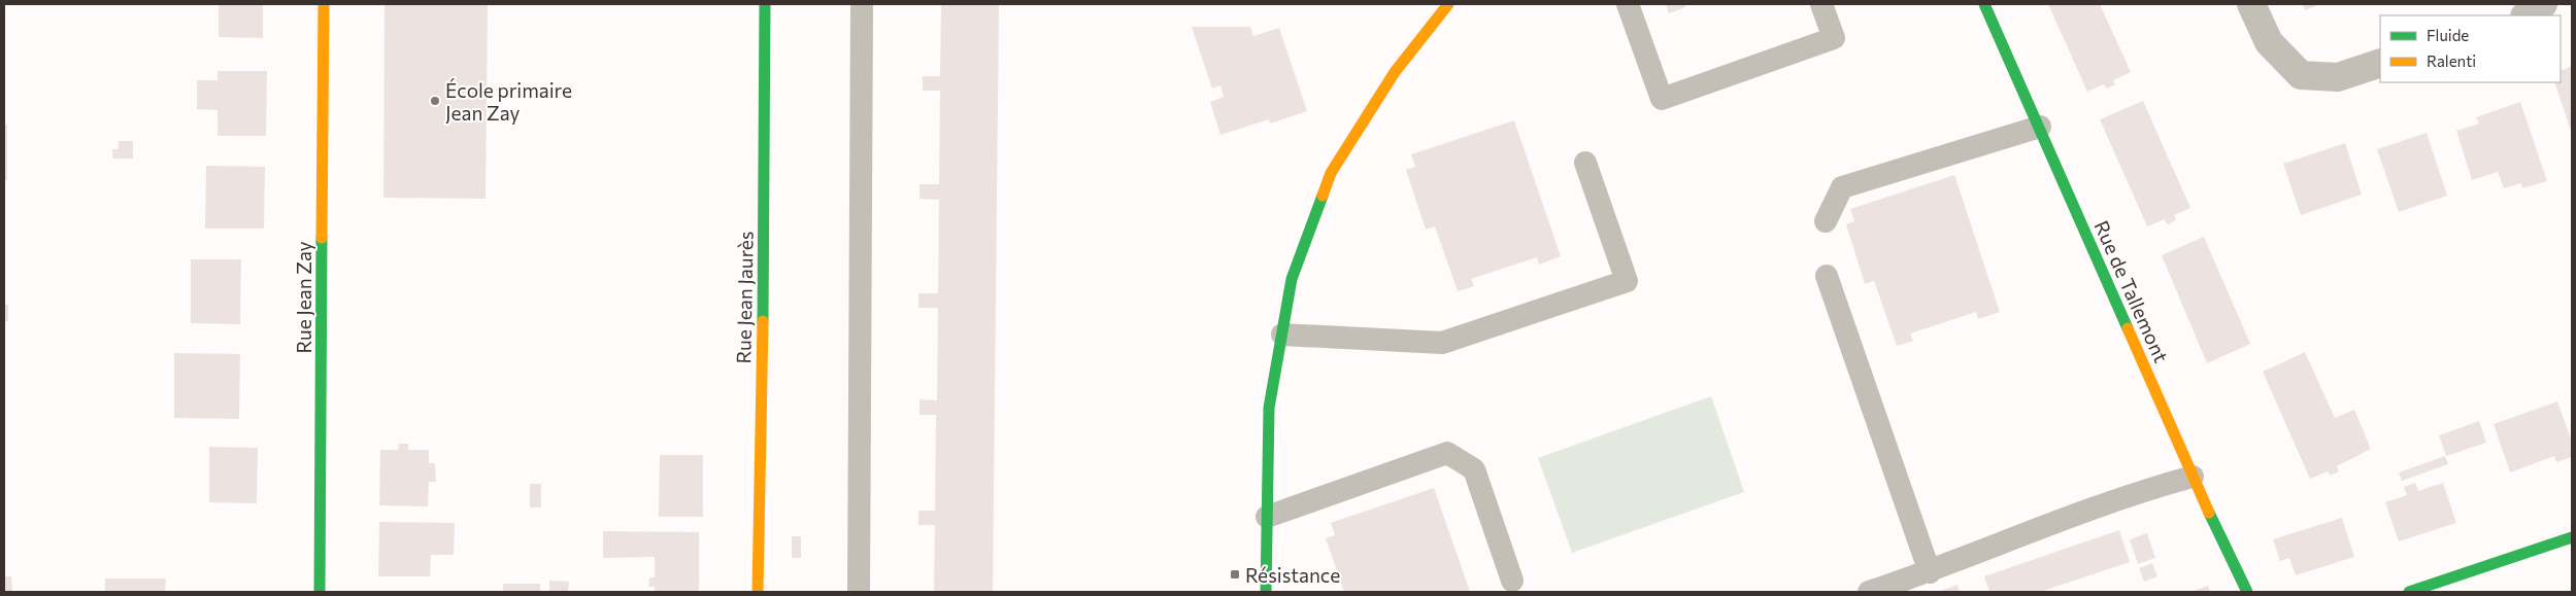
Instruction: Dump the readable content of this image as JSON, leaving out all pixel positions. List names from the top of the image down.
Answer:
{
  "streets": {
    "street": ["Rue de Tallemont", "Rue Jean Zay", "Rue Jean Jaurès"]
  },
  "places": {
    "other": ["École primaire Jean Zay"],
    "transit": ["Résistance"]
  },
  "legend": ["Fluide", "Ralenti"]
}
